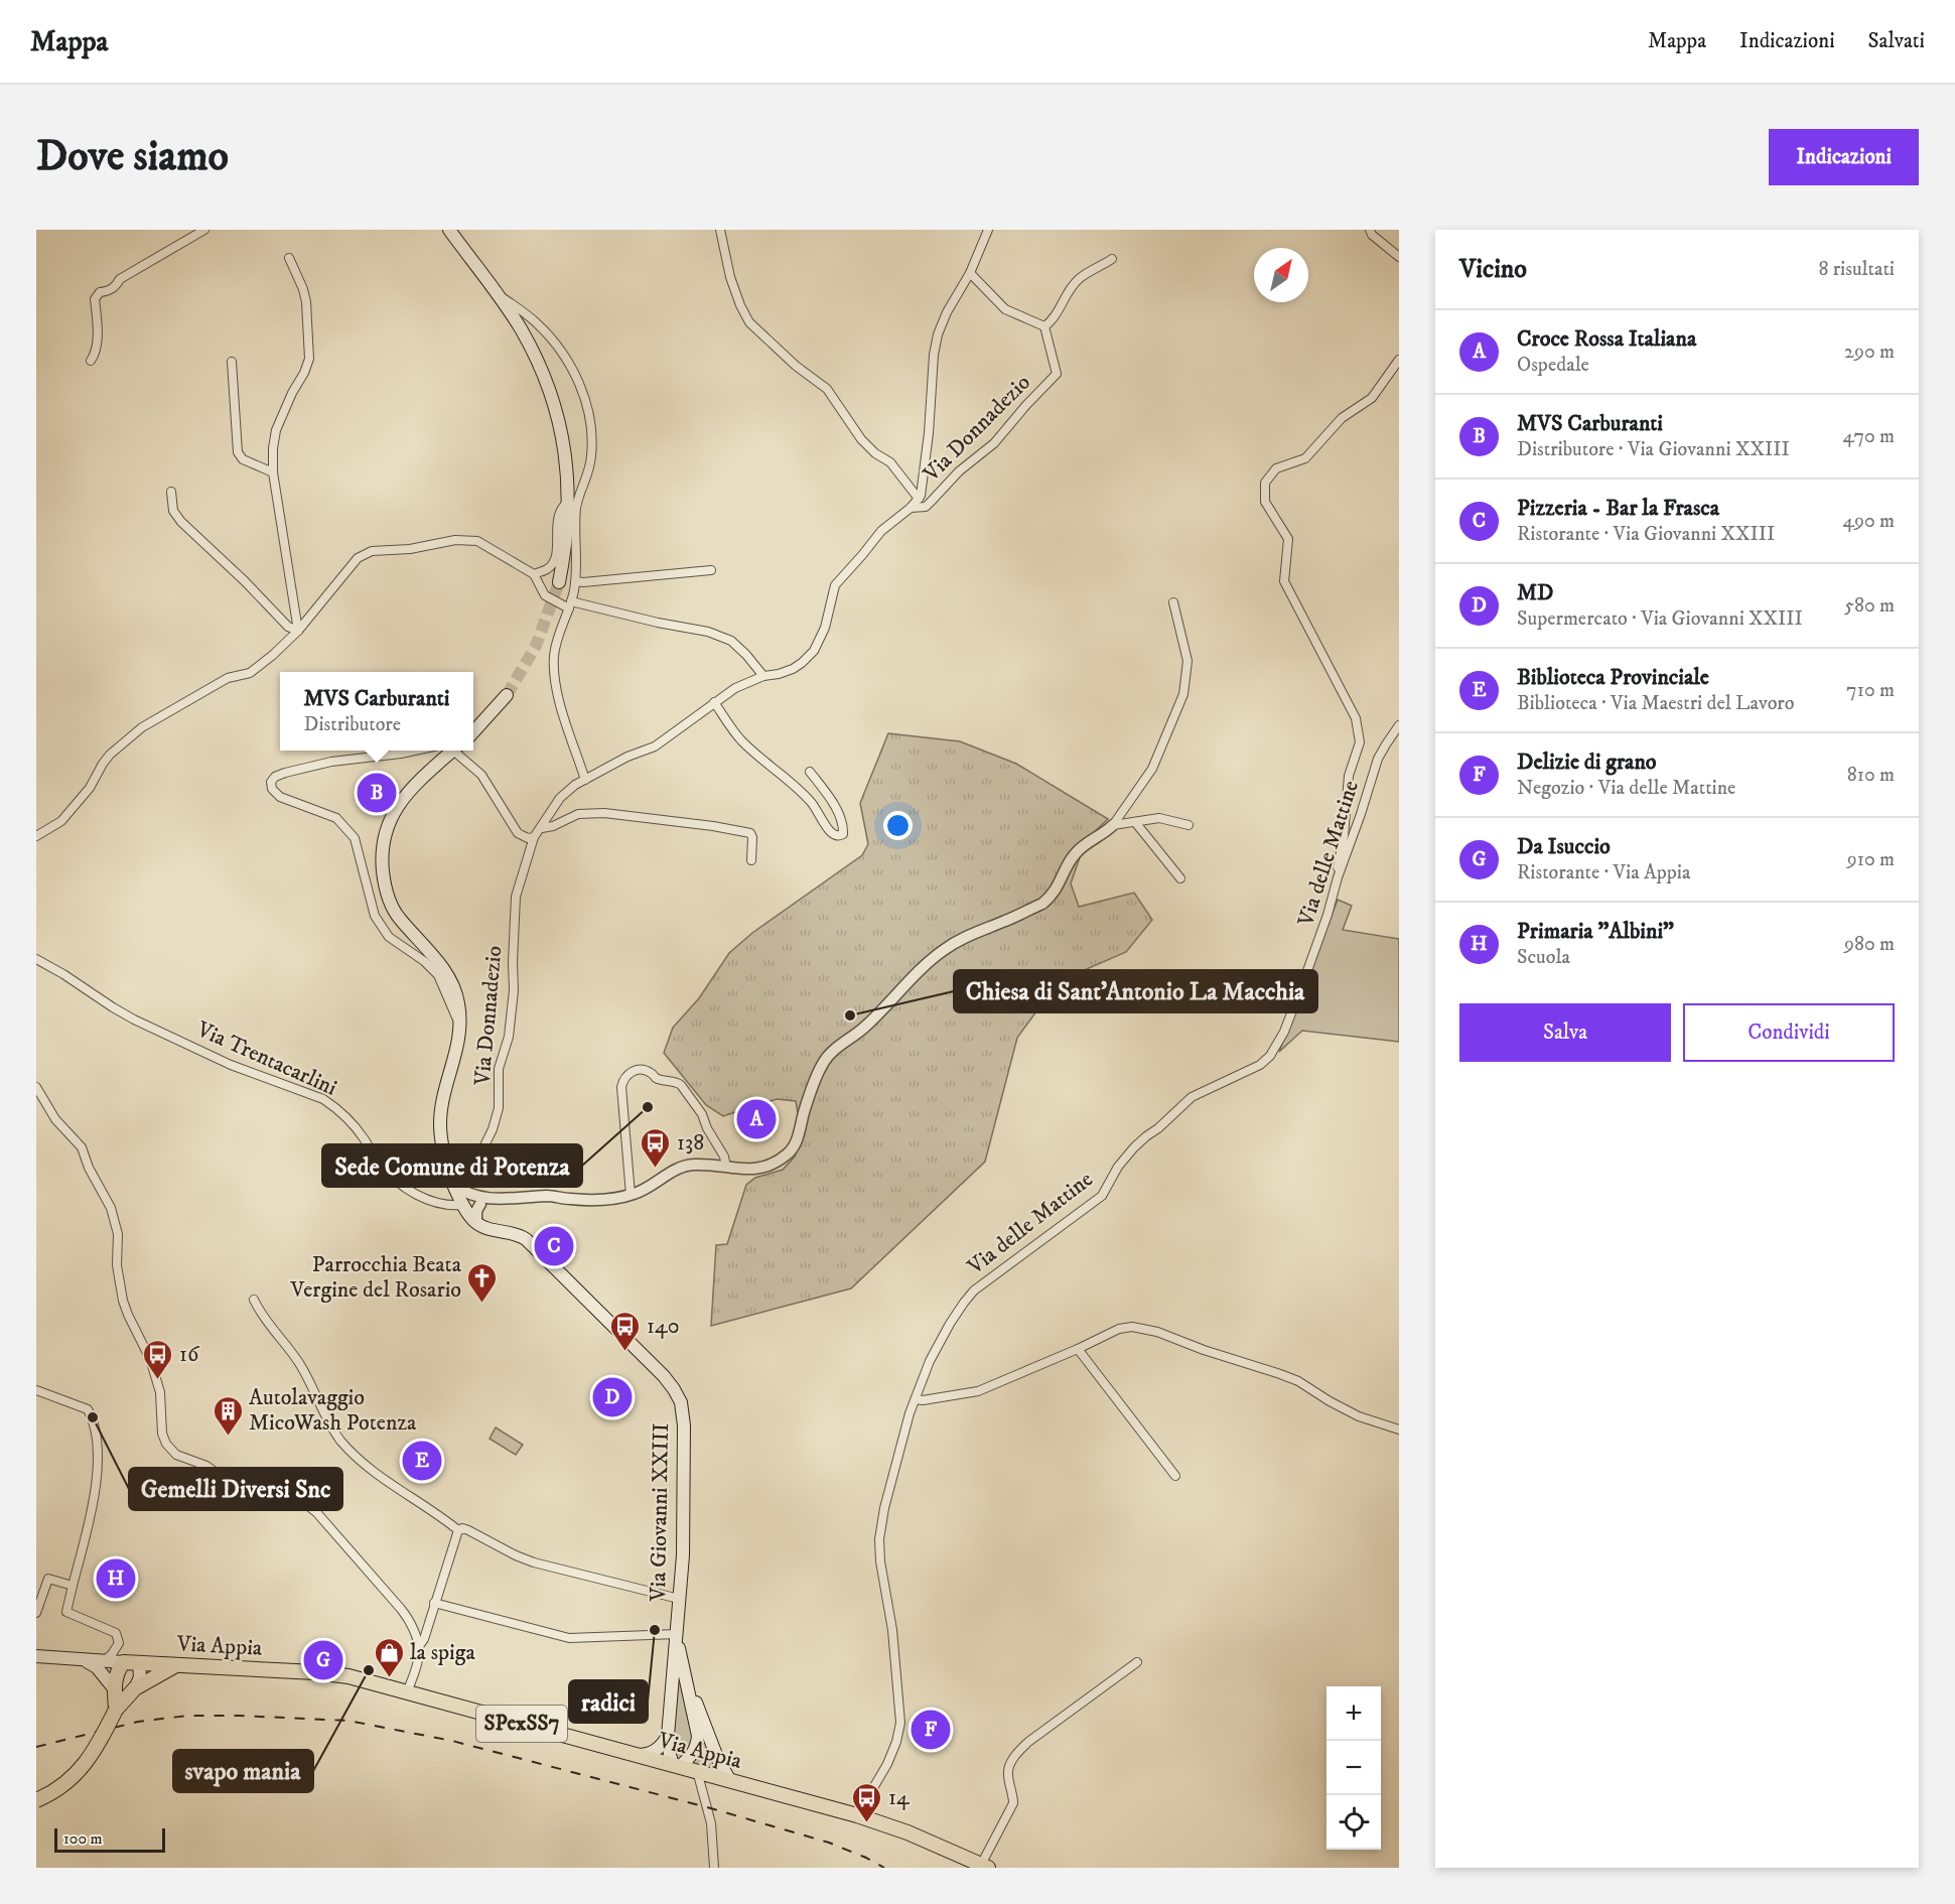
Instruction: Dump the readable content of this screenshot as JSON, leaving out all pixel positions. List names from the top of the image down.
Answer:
{
  "streets": {
    "main road": ["Via Giovanni XXIII", "Via Appia", "SPexSS7"],
    "street": ["Via Donnadezio", "Via delle Mattine", "Via Trentacarlini"]
  },
  "crossings": [
    ["Via delle Mattine", "Via Appia"]
  ],
  "places": {
    "other": [
      "Chiesa di Sant'Antonio La Macchia",
      "Sede Comune di Potenza",
      "Gemelli Diversi Snc",
      "radici",
      "svapo mania"
    ],
    "bus stop": [
      "138",
      "140",
      "16",
      "14"
    ],
    "church": ["Parrocchia Beata Vergine del Rosario"],
    "building": ["Autolavaggio MicoWash Potenza"],
    "shop": ["la spiga"]
  },
  "scale_bar": "100 m",
  "north": "top right",
  "page": {
    "header": "Mappa",
    "nav": ["Mappa", "Indicazioni", "Salvati"],
    "buttons": [
      "Indicazioni",
      ["Salva", "Condividi"]
    ],
    "title": "Dove siamo",
    "heading": ["Vicino", "8 risultati"],
    "list": [
      {
        "mark": "A",
        "name": "Croce Rossa Italiana",
        "note": "Ospedale",
        "value": "290 m"
      },
      {
        "mark": "B",
        "name": "MVS Carburanti",
        "note": "Distributore · Via Giovanni XXIII",
        "value": "470 m"
      },
      {
        "mark": "C",
        "name": "Pizzeria - Bar la Frasca",
        "note": "Ristorante · Via Giovanni XXIII",
        "value": "490 m"
      },
      {
        "mark": "D",
        "name": "MD",
        "note": "Supermercato · Via Giovanni XXIII",
        "value": "580 m"
      },
      {
        "mark": "E",
        "name": "Biblioteca Provinciale",
        "note": "Biblioteca · Via Maestri del Lavoro",
        "value": "710 m"
      },
      {
        "mark": "F",
        "name": "Delizie di grano",
        "note": "Negozio · Via delle Mattine",
        "value": "810 m"
      },
      {
        "mark": "G",
        "name": "Da Isuccio",
        "note": "Ristorante · Via Appia",
        "value": "910 m"
      },
      {
        "mark": "H",
        "name": "Primaria \"Albini\"",
        "note": "Scuola",
        "value": "980 m"
      }
    ],
    "popup": ["MVS Carburanti", "Distributore"],
    "pins": [
      "B",
      "A",
      "C",
      "D",
      "E",
      "H",
      "G",
      "F"
    ],
    "map_buttons": ["+", "−"],
    "scale": "100 m"
  }
}
